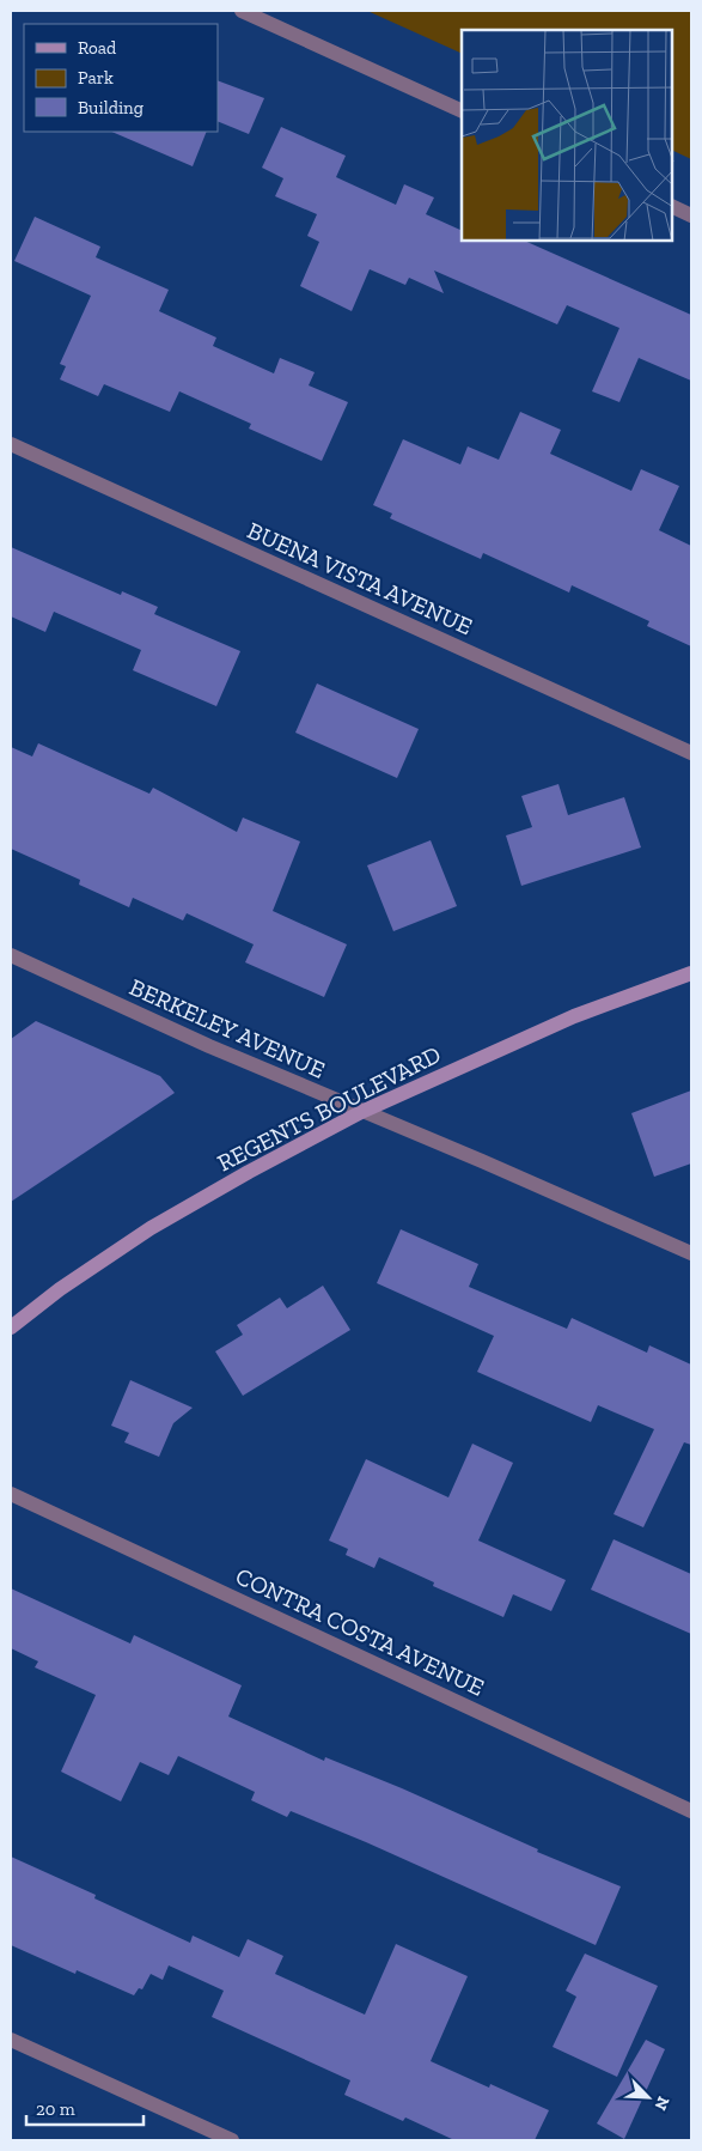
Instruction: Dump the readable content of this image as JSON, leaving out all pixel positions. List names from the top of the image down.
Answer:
{
  "streets": {
    "main road": ["REGENTS BOULEVARD"],
    "street": ["BUENA VISTA AVENUE", "BERKELEY AVENUE", "CONTRA COSTA AVENUE"]
  },
  "crossings": [
    ["BERKELEY AVENUE", "REGENTS BOULEVARD"]
  ],
  "legend": ["Road", "Park", "Building"],
  "scale_bar": "20 m",
  "north": "bottom right"
}
